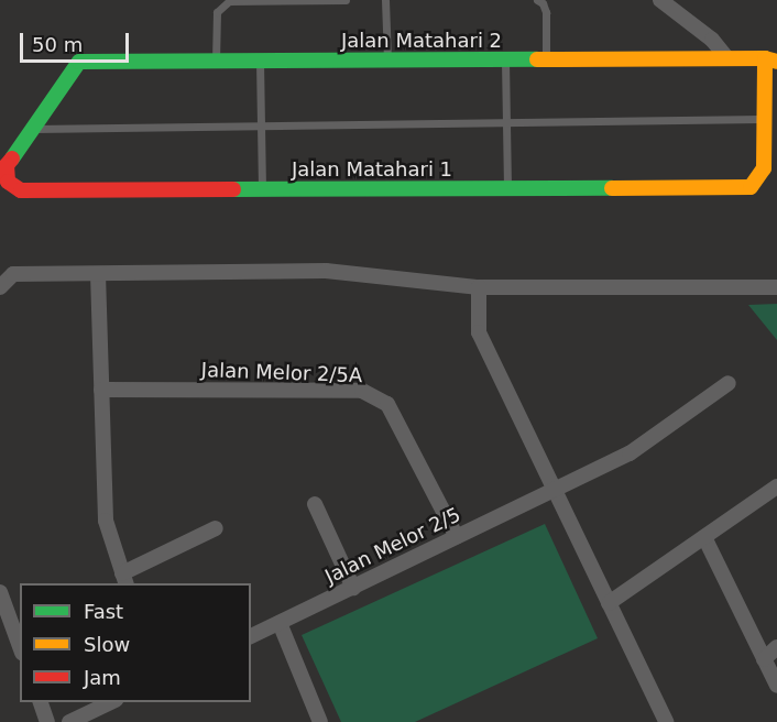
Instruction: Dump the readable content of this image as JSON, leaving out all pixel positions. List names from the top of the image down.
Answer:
{
  "streets": {
    "street": [
      "Jalan Matahari 2",
      "Jalan Matahari 1",
      "Jalan Melor 2/5A",
      "Jalan Melor 2/5"
    ]
  },
  "crossings": [
    ["Jalan Matahari 2", "Jalan Matahari 1"],
    ["Jalan Melor 2/5A", "Jalan Melor 2/5"]
  ],
  "legend": ["Fast", "Slow", "Jam"],
  "scale_bar": "50 m"
}
